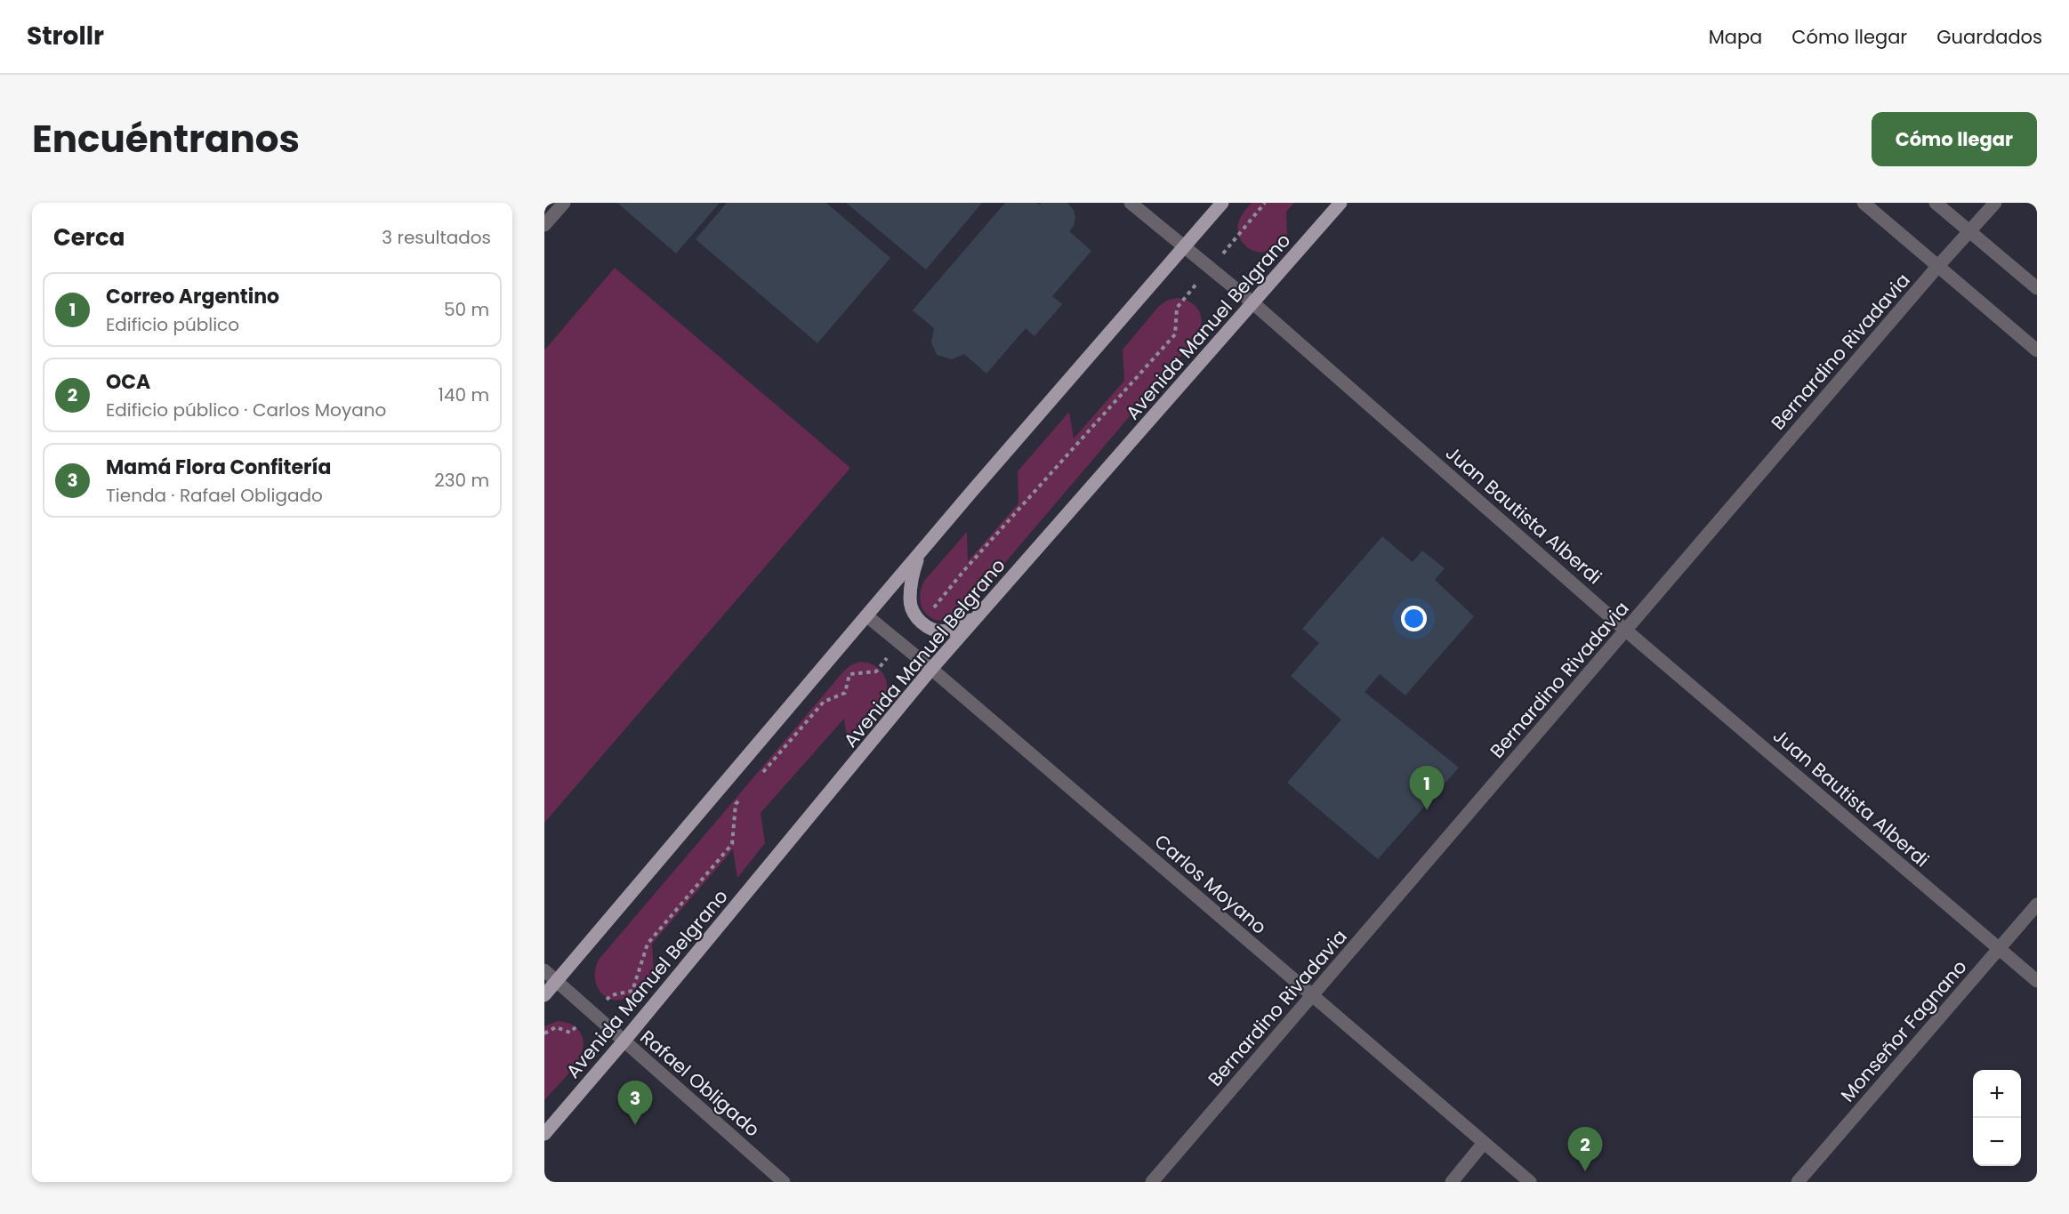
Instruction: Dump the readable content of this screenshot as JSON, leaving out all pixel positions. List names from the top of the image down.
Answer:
{
  "streets": {
    "main road": ["Avenida Manuel Belgrano"],
    "street": [
      "Bernardino Rivadavia",
      "Juan Bautista Alberdi",
      "Carlos Moyano",
      "Monseñor Fagnano",
      "Rafael Obligado"
    ]
  },
  "crossings": [
    ["Avenida Manuel Belgrano", "Juan Bautista Alberdi"],
    ["Avenida Manuel Belgrano", "Carlos Moyano"],
    ["Avenida Manuel Belgrano", "Rafael Obligado"],
    ["Bernardino Rivadavia", "Juan Bautista Alberdi"],
    ["Bernardino Rivadavia", "Carlos Moyano"],
    ["Juan Bautista Alberdi", "Monseñor Fagnano"]
  ],
  "page": {
    "header": "Strollr",
    "nav": ["Mapa", "Cómo llegar", "Guardados"],
    "title": "Encuéntranos",
    "buttons": "Cómo llegar",
    "heading": ["Cerca", "3 resultados"],
    "list": [
      {
        "mark": "1",
        "name": "Correo Argentino",
        "note": "Edificio público",
        "value": "50 m"
      },
      {
        "mark": "2",
        "name": "OCA",
        "note": "Edificio público · Carlos Moyano",
        "value": "140 m"
      },
      {
        "mark": "3",
        "name": "Mamá Flora Confitería",
        "note": "Tienda · Rafael Obligado",
        "value": "230 m"
      }
    ],
    "pins": ["1", "3", "2"],
    "map_buttons": ["+", "−"]
  }
}
